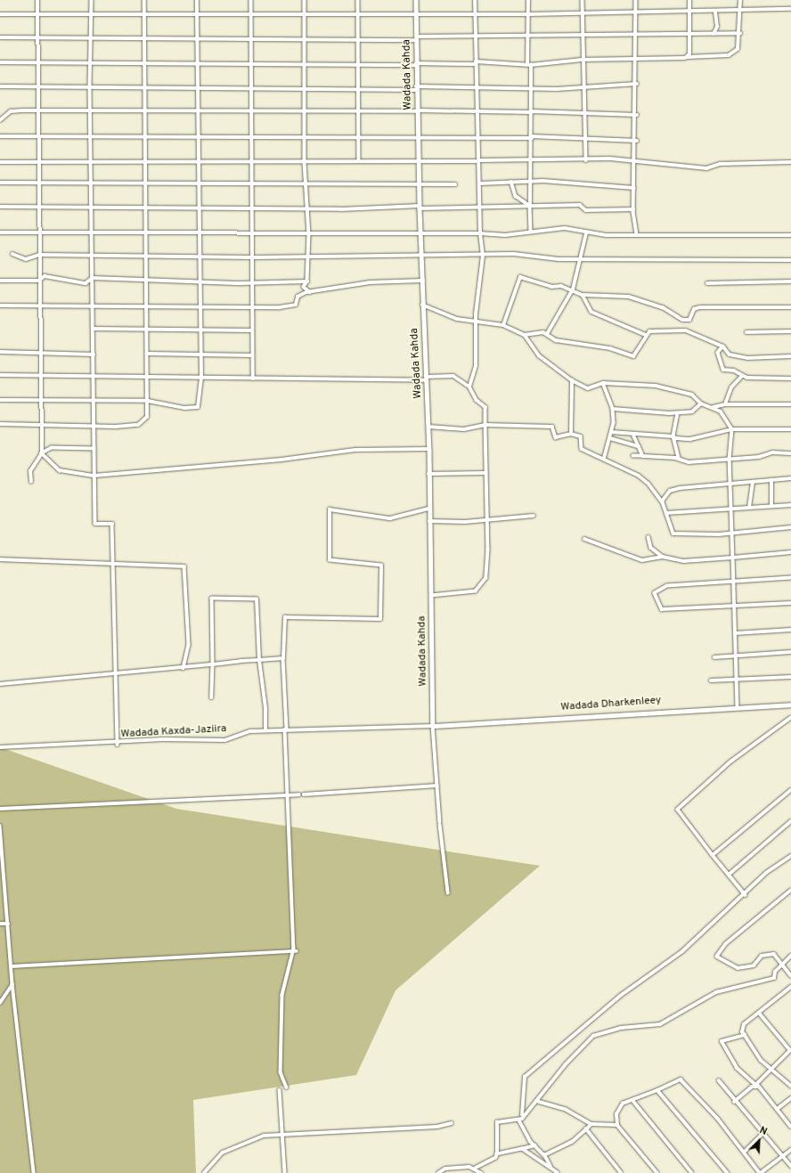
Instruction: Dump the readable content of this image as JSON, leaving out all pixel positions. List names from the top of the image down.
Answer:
{
  "streets": {
    "main road": ["Wadada Kahda", "Wadada Dharkenleey"],
    "street": ["Wadada Kaxda-Jaziira"]
  },
  "crossings": [
    ["Wadada Kahda", "Wadada Dharkenleey"],
    ["Wadada Kahda", "Wadada Kaxda-Jaziira"],
    ["Wadada Dharkenleey", "Wadada Kaxda-Jaziira"]
  ],
  "north": "top right"
}
